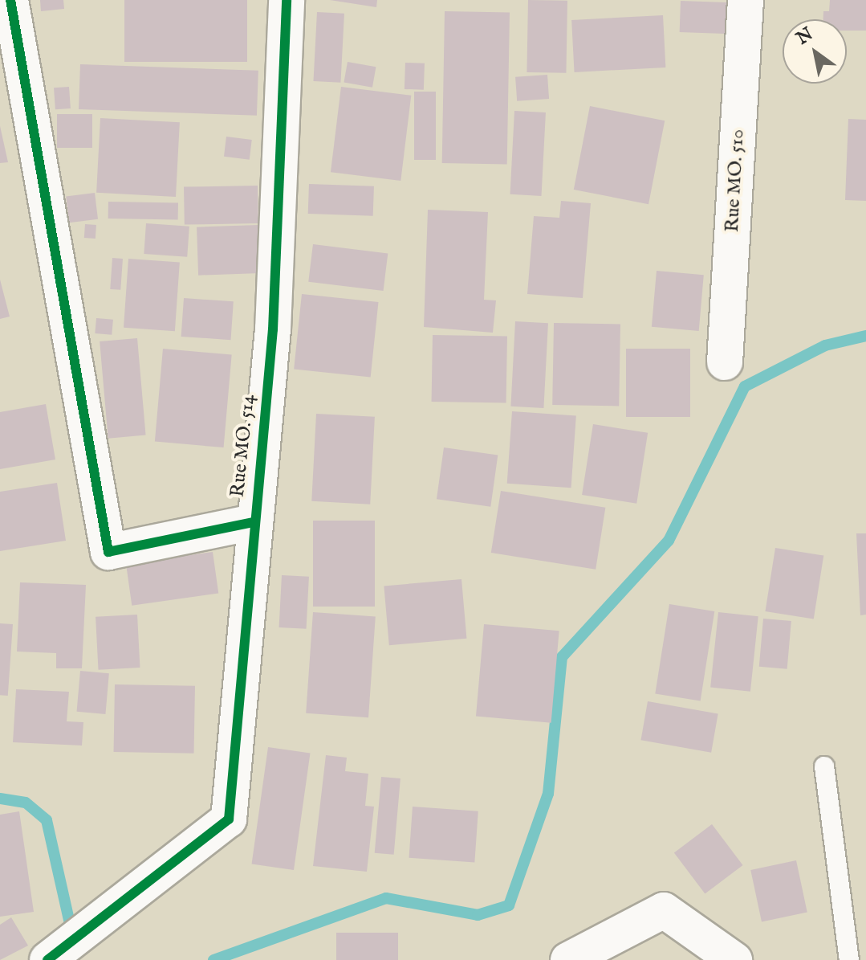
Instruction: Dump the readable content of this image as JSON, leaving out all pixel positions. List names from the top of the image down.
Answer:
{
  "streets": {
    "street": ["Rue MO. 510", "Rue MO. 514"]
  },
  "north": "top left"
}
